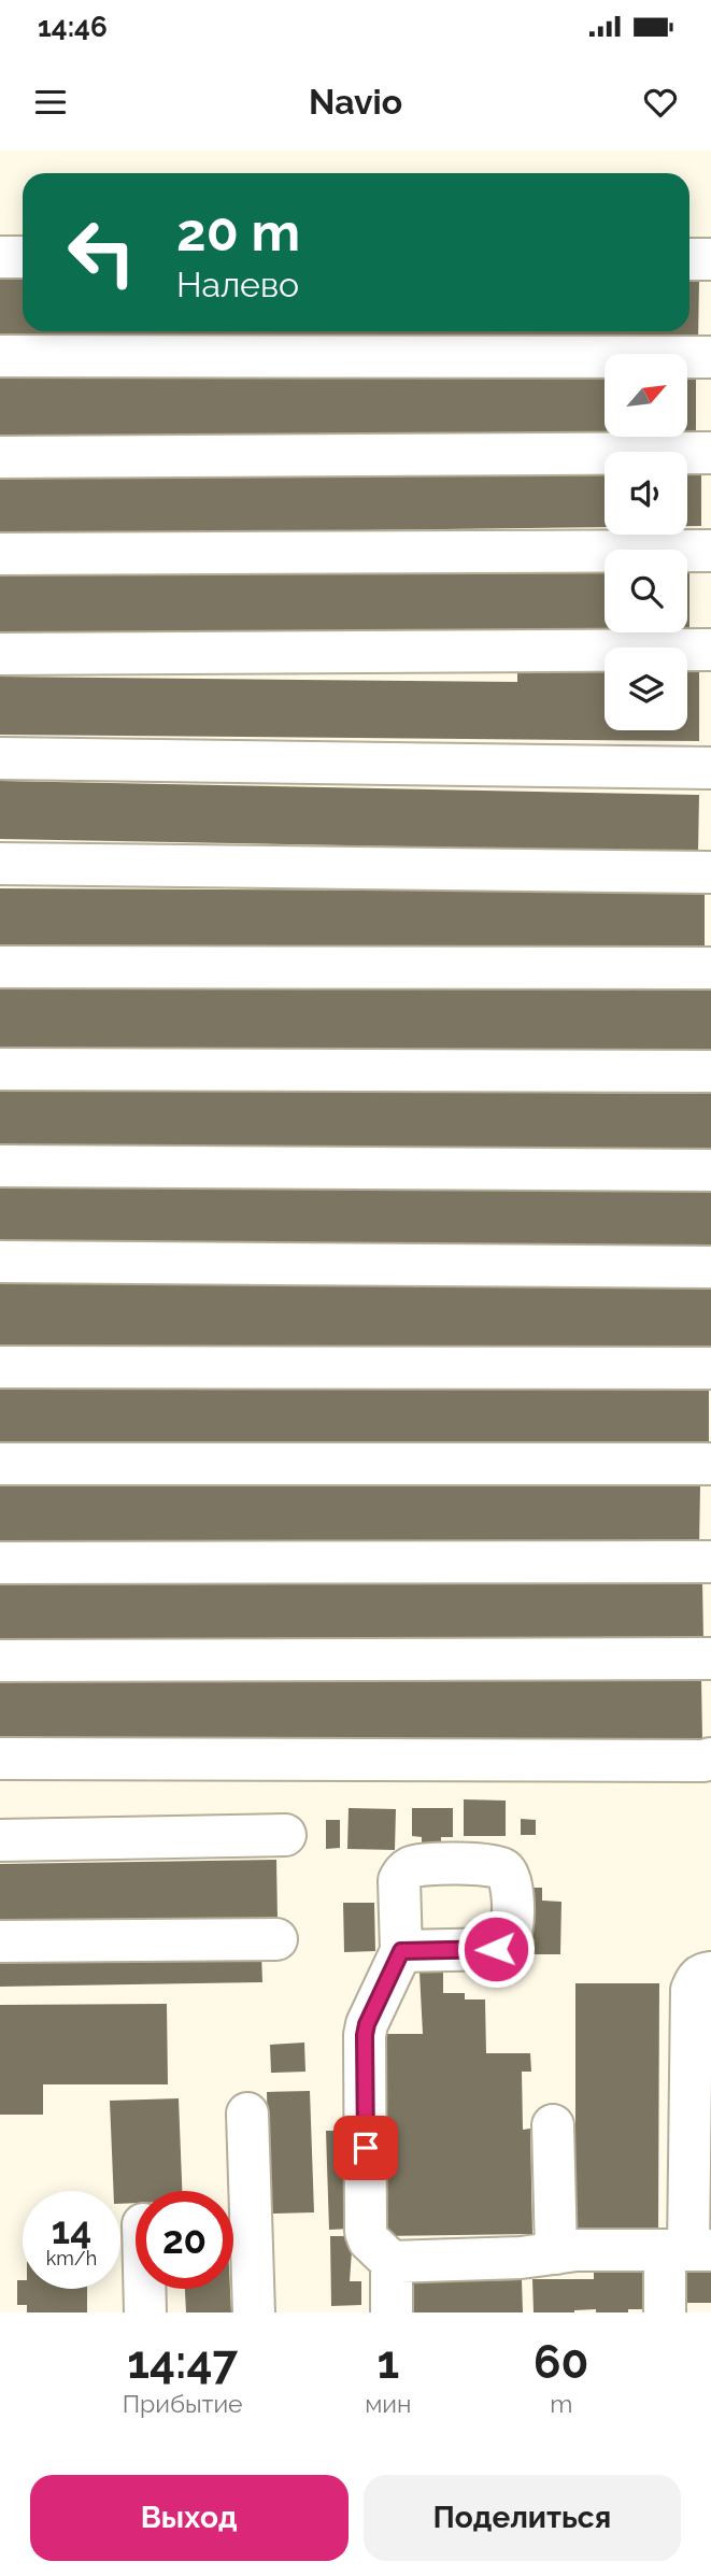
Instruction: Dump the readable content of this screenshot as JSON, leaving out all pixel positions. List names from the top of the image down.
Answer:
{
  "north": "top right",
  "page": {
    "status": "14:46",
    "header": "Navio",
    "turn": ["20 m", "Налево"],
    "speed": "14 km/h",
    "limit": "20",
    "eta": [
      "14:47",
      "Прибытие",
      "1",
      "мин",
      "60",
      "m"
    ],
    "buttons": ["Выход", "Поделиться"]
  }
}
